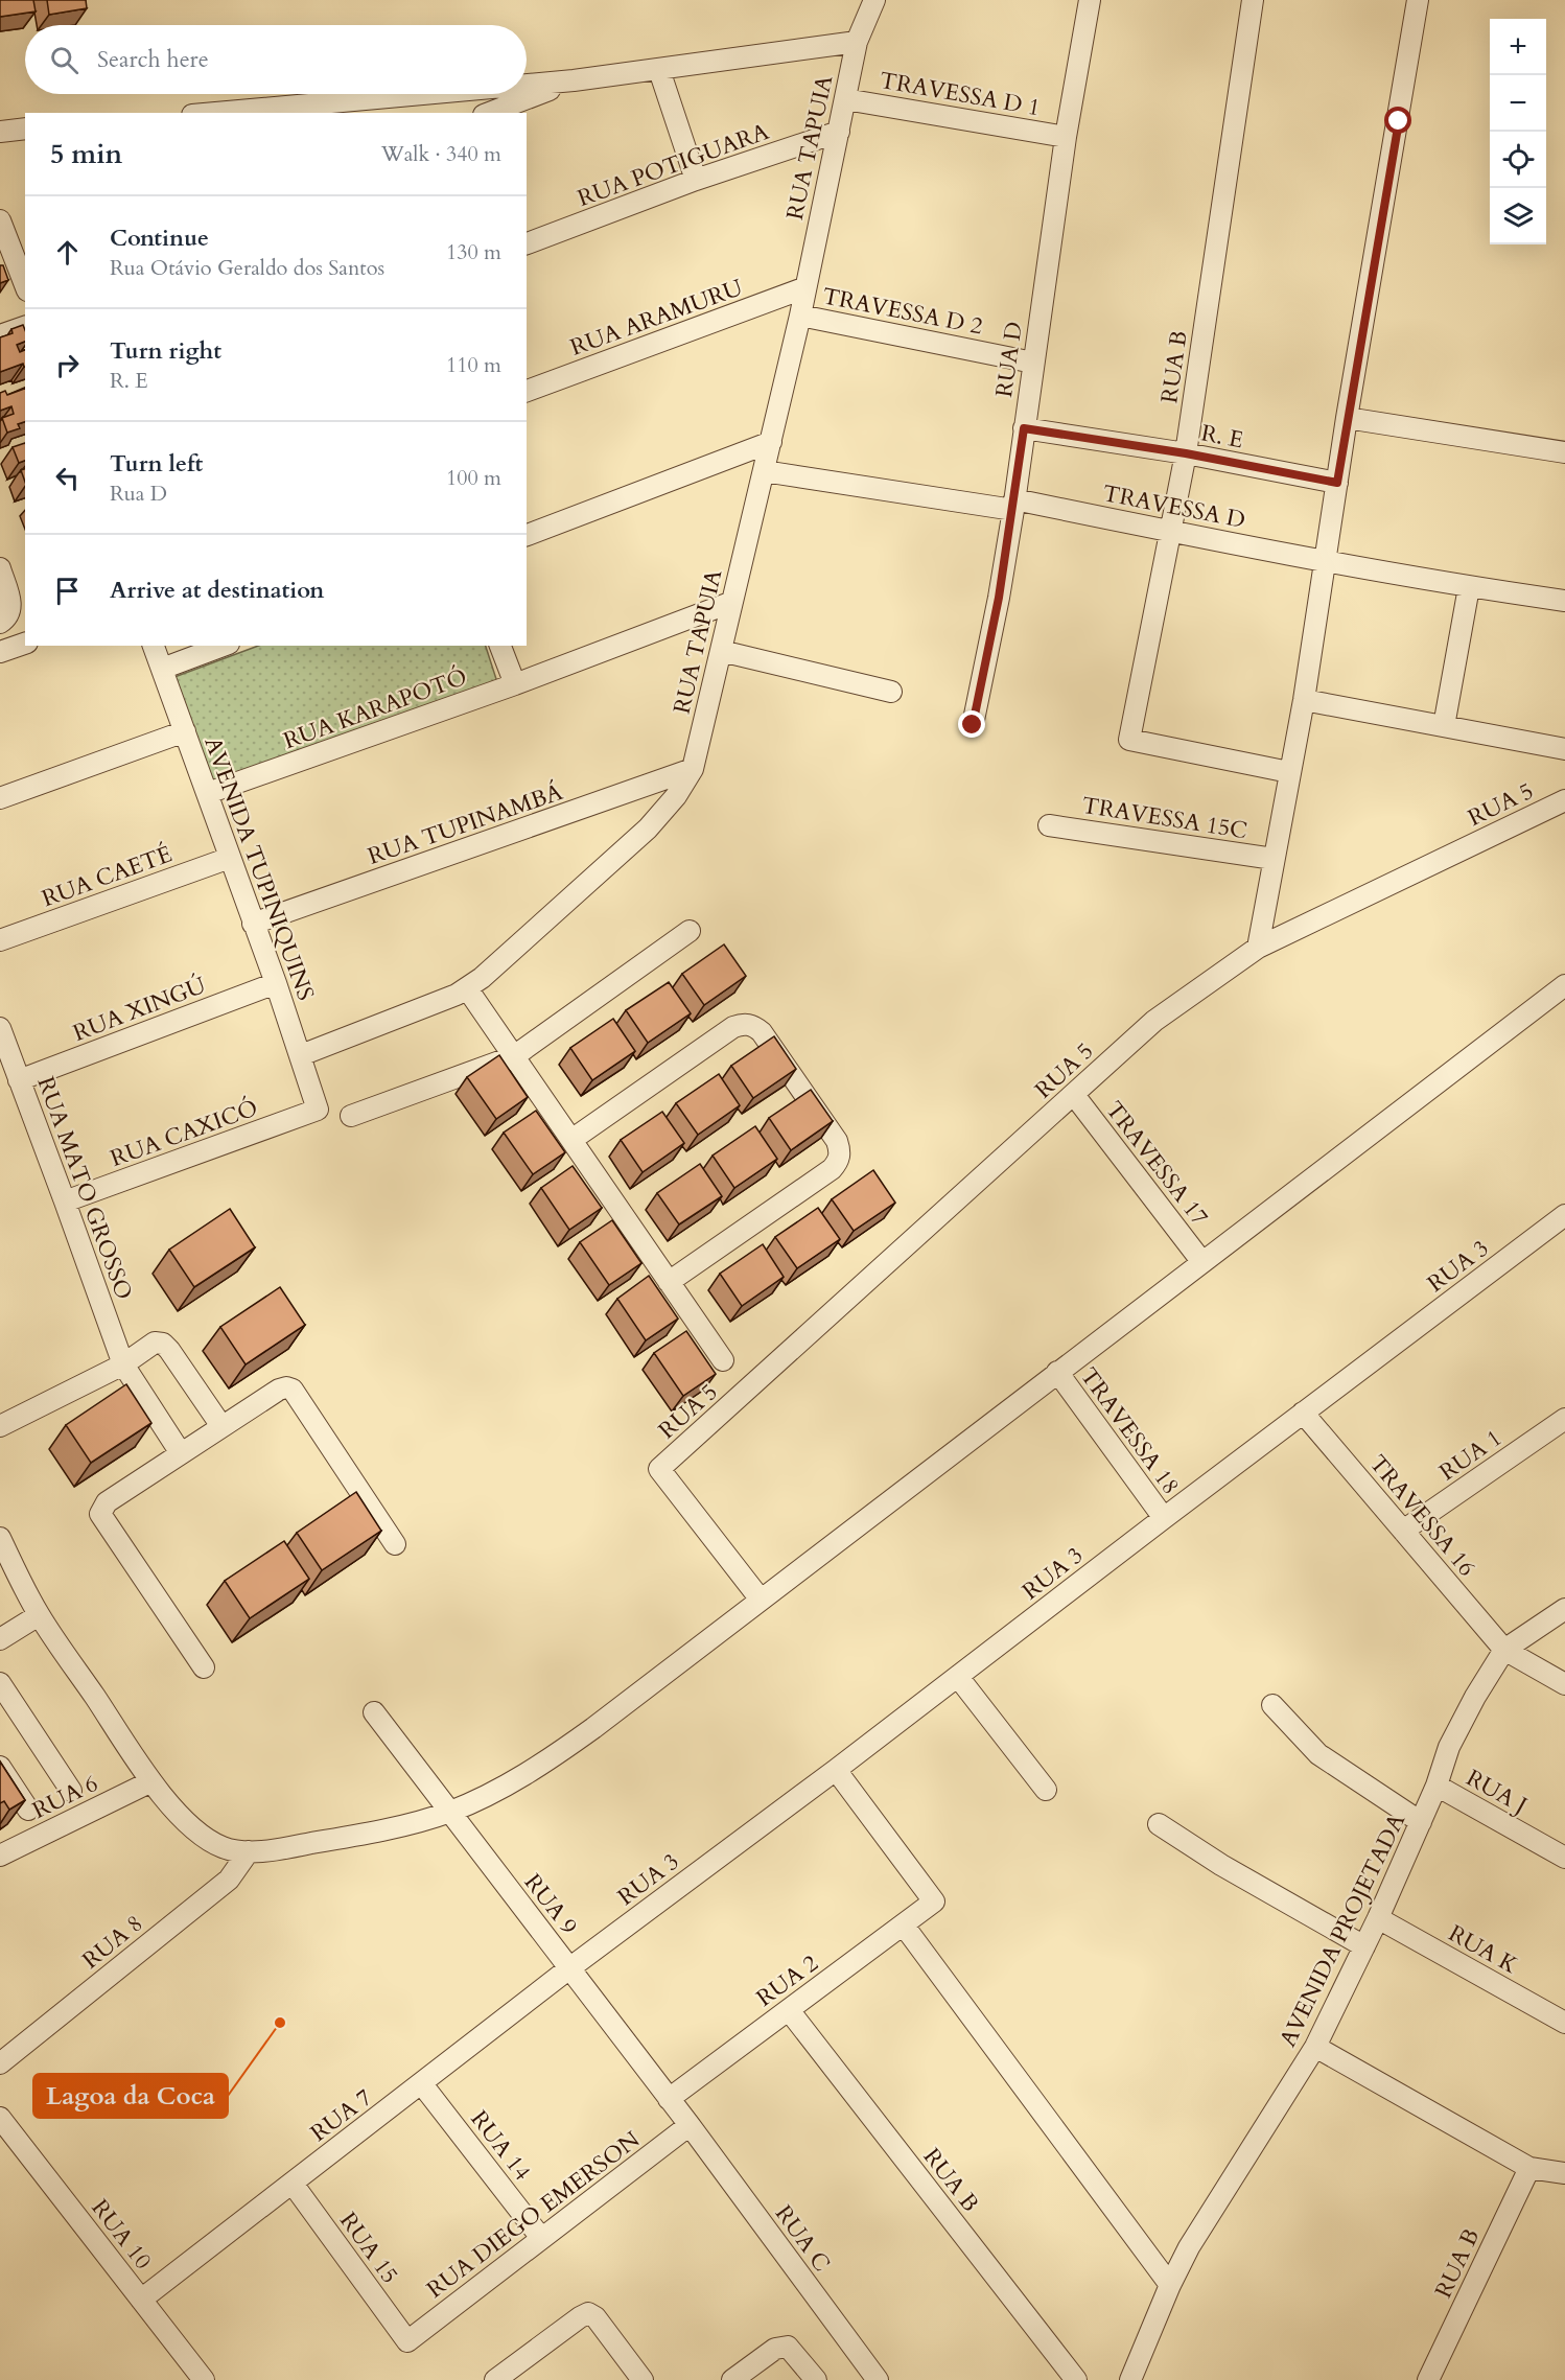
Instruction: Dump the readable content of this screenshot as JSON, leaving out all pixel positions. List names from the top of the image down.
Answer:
{
  "streets": {
    "street": [
      "TRAVESSA D 1",
      "RUA TAPUIA",
      "RUA POTIGUARA",
      "TRAVESSA D 2",
      "RUA ARAMURU",
      "RUA D",
      "RUA B",
      "R. E",
      "TRAVESSA D",
      "RUA KARAPOTÓ",
      "RUA 5",
      "TRAVESSA 15C",
      "RUA TUPINAMBÁ",
      "AVENIDA TUPINIQUINS",
      "RUA CAETÉ",
      "RUA XINGÚ",
      "RUA CAXICÓ",
      "TRAVESSA 17",
      "RUA MATO GROSSO",
      "RUA 3",
      "TRAVESSA 18",
      "RUA 1",
      "TRAVESSA 16",
      "RUA J",
      "RUA 6",
      "RUA 9",
      "AVENIDA PROJETADA",
      "RUA 8",
      "RUA K",
      "RUA 2",
      "RUA 7",
      "RUA 14",
      "RUA DIEGO EMERSON",
      "RUA 10",
      "RUA C",
      "RUA 15"
    ]
  },
  "crossings": [
    ["TRAVESSA D 1", "RUA TAPUIA"],
    ["TRAVESSA D 1", "RUA D"],
    ["RUA TAPUIA", "RUA POTIGUARA"],
    ["RUA TAPUIA", "TRAVESSA D 2"],
    ["RUA TAPUIA", "RUA ARAMURU"],
    ["RUA TAPUIA", "TRAVESSA D"],
    ["RUA TAPUIA", "RUA KARAPOTÓ"],
    ["RUA TAPUIA", "RUA TUPINAMBÁ"],
    ["RUA TAPUIA", "AVENIDA TUPINIQUINS"],
    ["TRAVESSA D 2", "RUA D"],
    ["RUA D", "R. E"],
    ["RUA D", "TRAVESSA D"],
    ["RUA B", "R. E"],
    ["RUA B", "TRAVESSA D"],
    ["RUA B", "RUA 2"],
    ["RUA KARAPOTÓ", "AVENIDA TUPINIQUINS"],
    ["RUA 5", "TRAVESSA 17"],
    ["RUA TUPINAMBÁ", "AVENIDA TUPINIQUINS"],
    ["AVENIDA TUPINIQUINS", "RUA CAETÉ"],
    ["AVENIDA TUPINIQUINS", "RUA XINGÚ"],
    ["AVENIDA TUPINIQUINS", "RUA CAXICÓ"],
    ["RUA XINGÚ", "RUA MATO GROSSO"],
    ["RUA CAXICÓ", "RUA MATO GROSSO"],
    ["RUA 3", "TRAVESSA 18"],
    ["RUA 3", "TRAVESSA 16"],
    ["RUA 3", "RUA 9"],
    ["RUA 3", "RUA 2"],
    ["RUA 3", "RUA 7"],
    ["RUA 1", "TRAVESSA 16"],
    ["TRAVESSA 16", "AVENIDA PROJETADA"],
    ["RUA J", "AVENIDA PROJETADA"],
    ["RUA 9", "RUA 2"],
    ["RUA 9", "RUA 7"],
    ["RUA 9", "RUA DIEGO EMERSON"],
    ["RUA 9", "RUA C"],
    ["AVENIDA PROJETADA", "RUA K"],
    ["RUA 7", "RUA 14"],
    ["RUA 7", "RUA 10"],
    ["RUA 7", "RUA 15"],
    ["RUA 14", "RUA DIEGO EMERSON"],
    ["RUA DIEGO EMERSON", "RUA C"],
    ["RUA DIEGO EMERSON", "RUA 15"]
  ],
  "places": ["Lagoa da Coca"],
  "page": {
    "map_buttons": ["+", "−"],
    "search": "Search here",
    "heading": ["5 min", "Walk · 340 m"],
    "list": [
      ["Continue", "Rua Otávio Geraldo dos Santos", "130 m"],
      ["Turn right", "R. E", "110 m"],
      ["Turn left", "Rua D", "100 m"],
      "Arrive at destination"
    ]
  }
}
